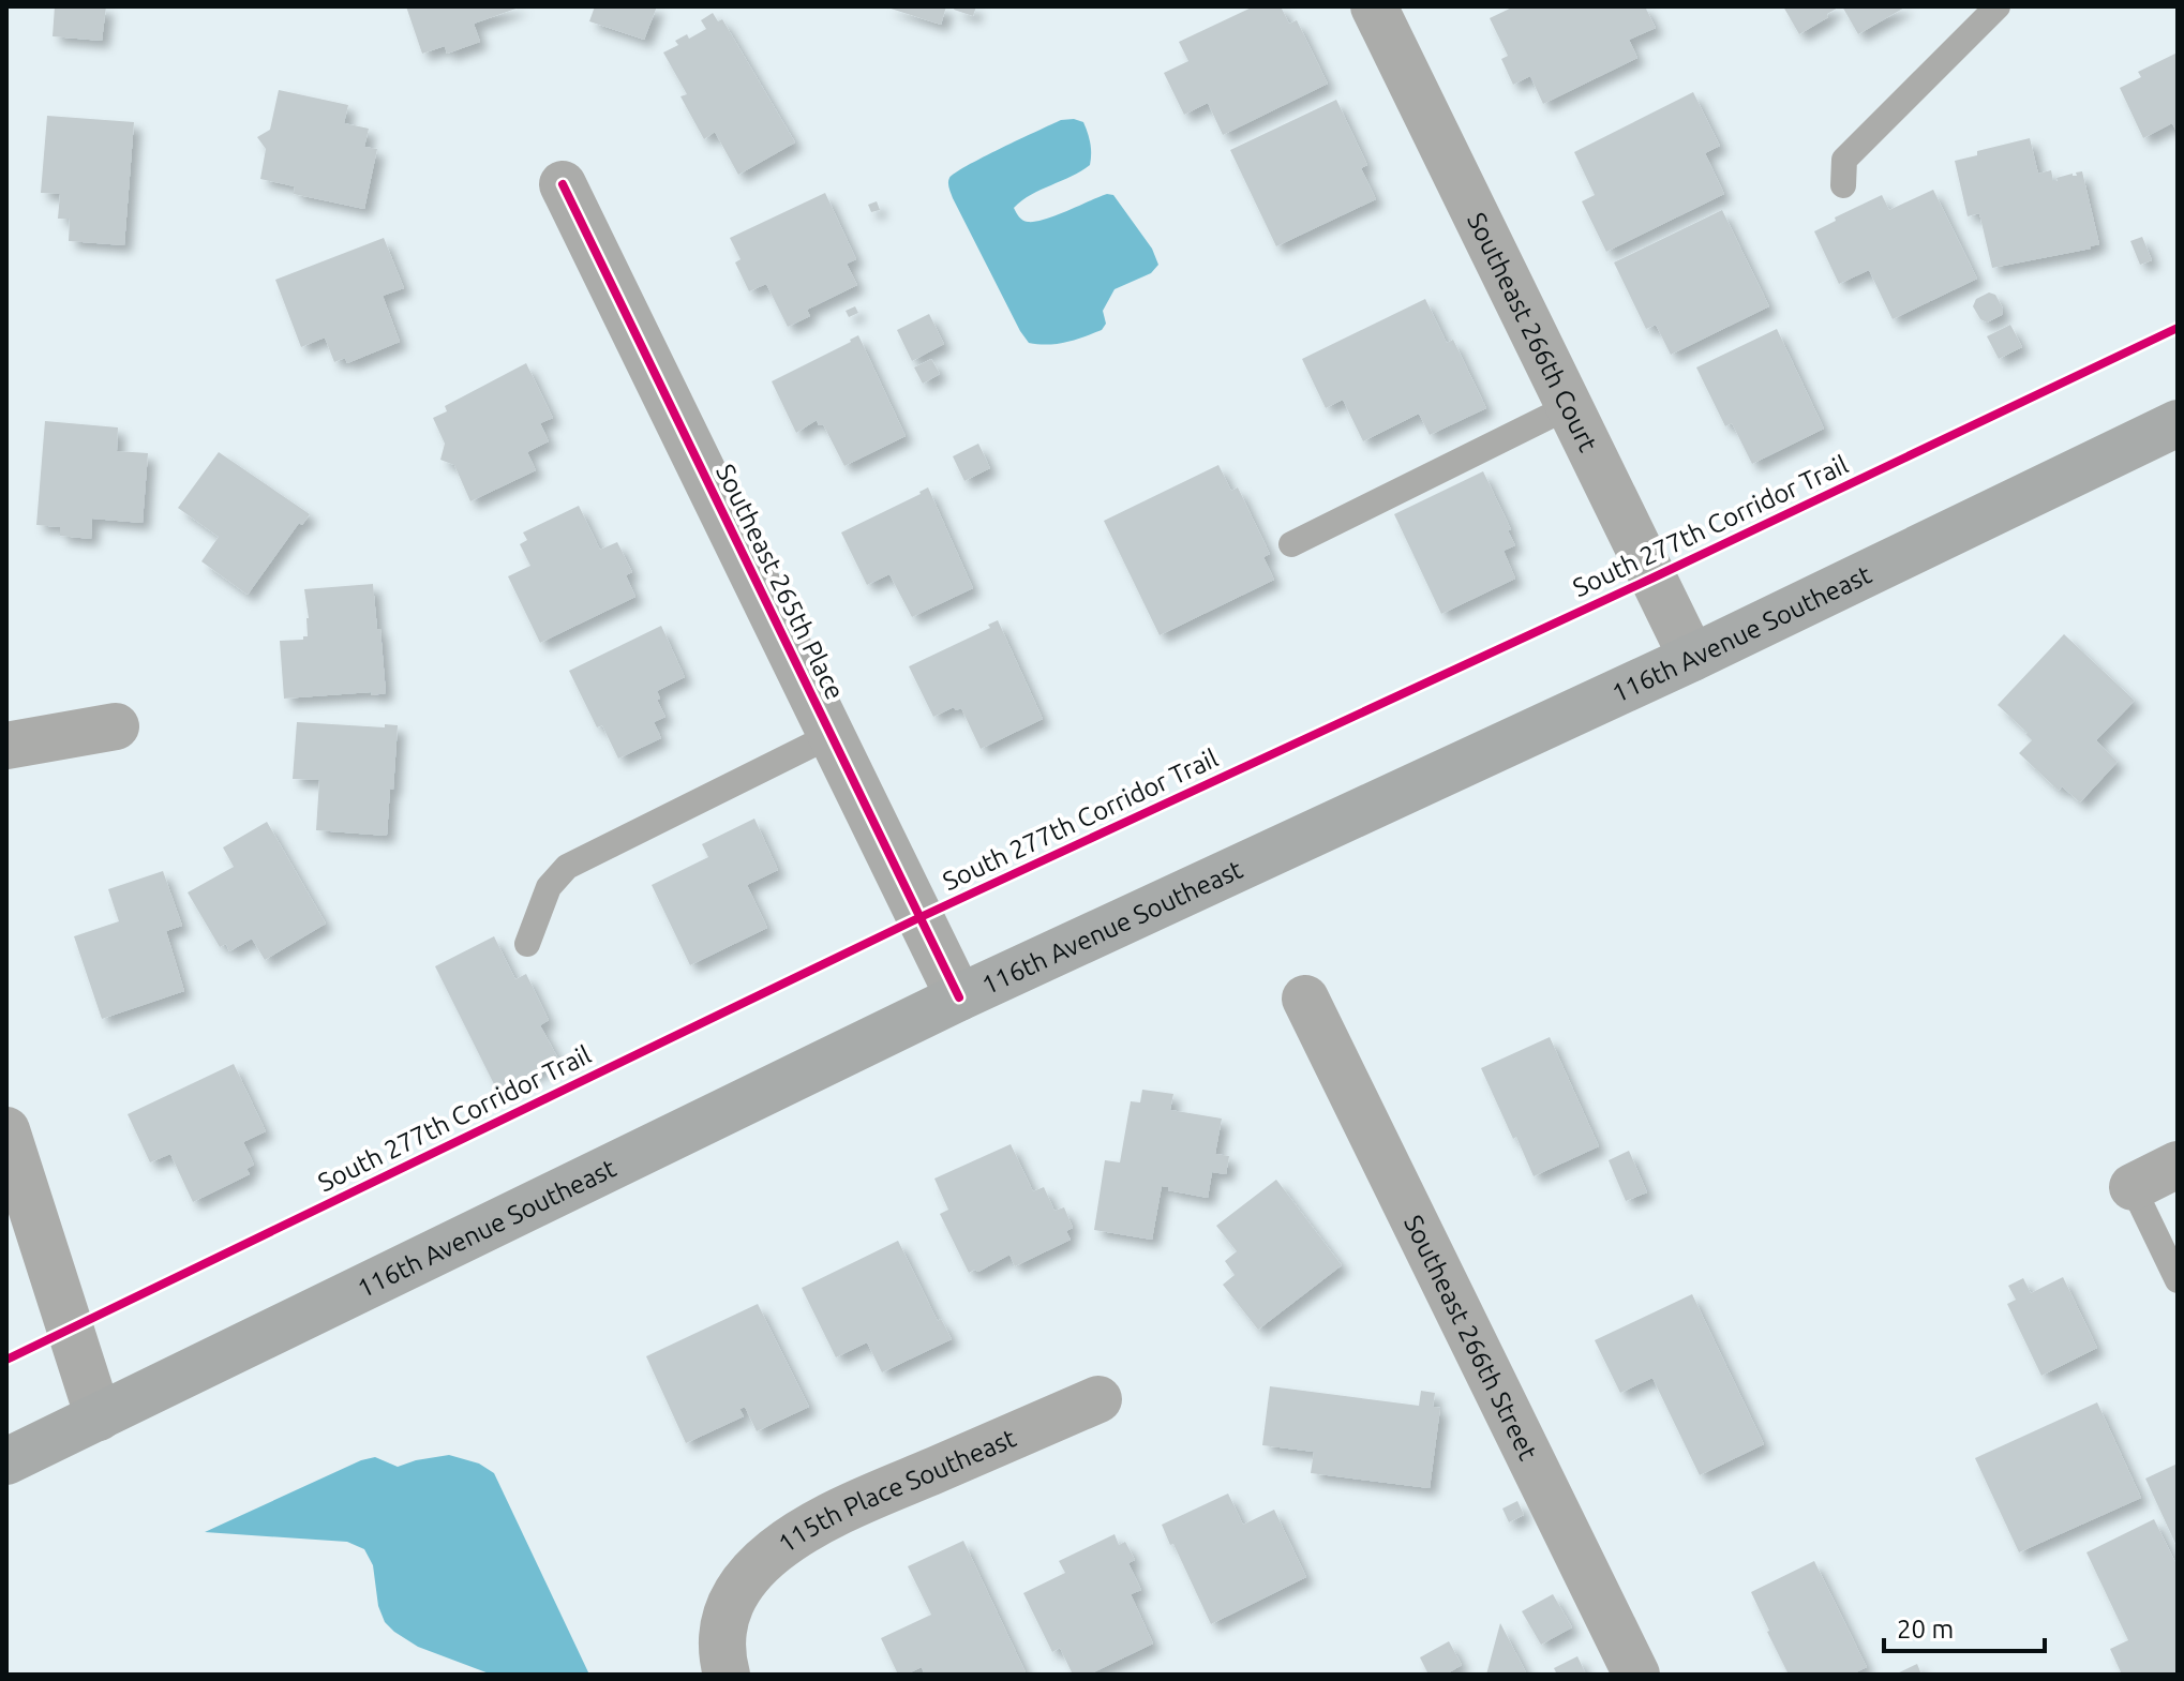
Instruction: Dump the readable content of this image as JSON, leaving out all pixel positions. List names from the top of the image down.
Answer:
{
  "streets": {
    "main road": ["116th Avenue Southeast"],
    "street": [
      "Southeast 266th Court",
      "Southeast 265th Place",
      "Southeast 266th Street",
      "115th Place Southeast"
    ],
    "cycle path": ["South 277th Corridor Trail"]
  },
  "crossings": [
    ["Southeast 266th Court", "116th Avenue Southeast"],
    ["Southeast 265th Place", "116th Avenue Southeast"]
  ],
  "scale_bar": "20 m"
}
